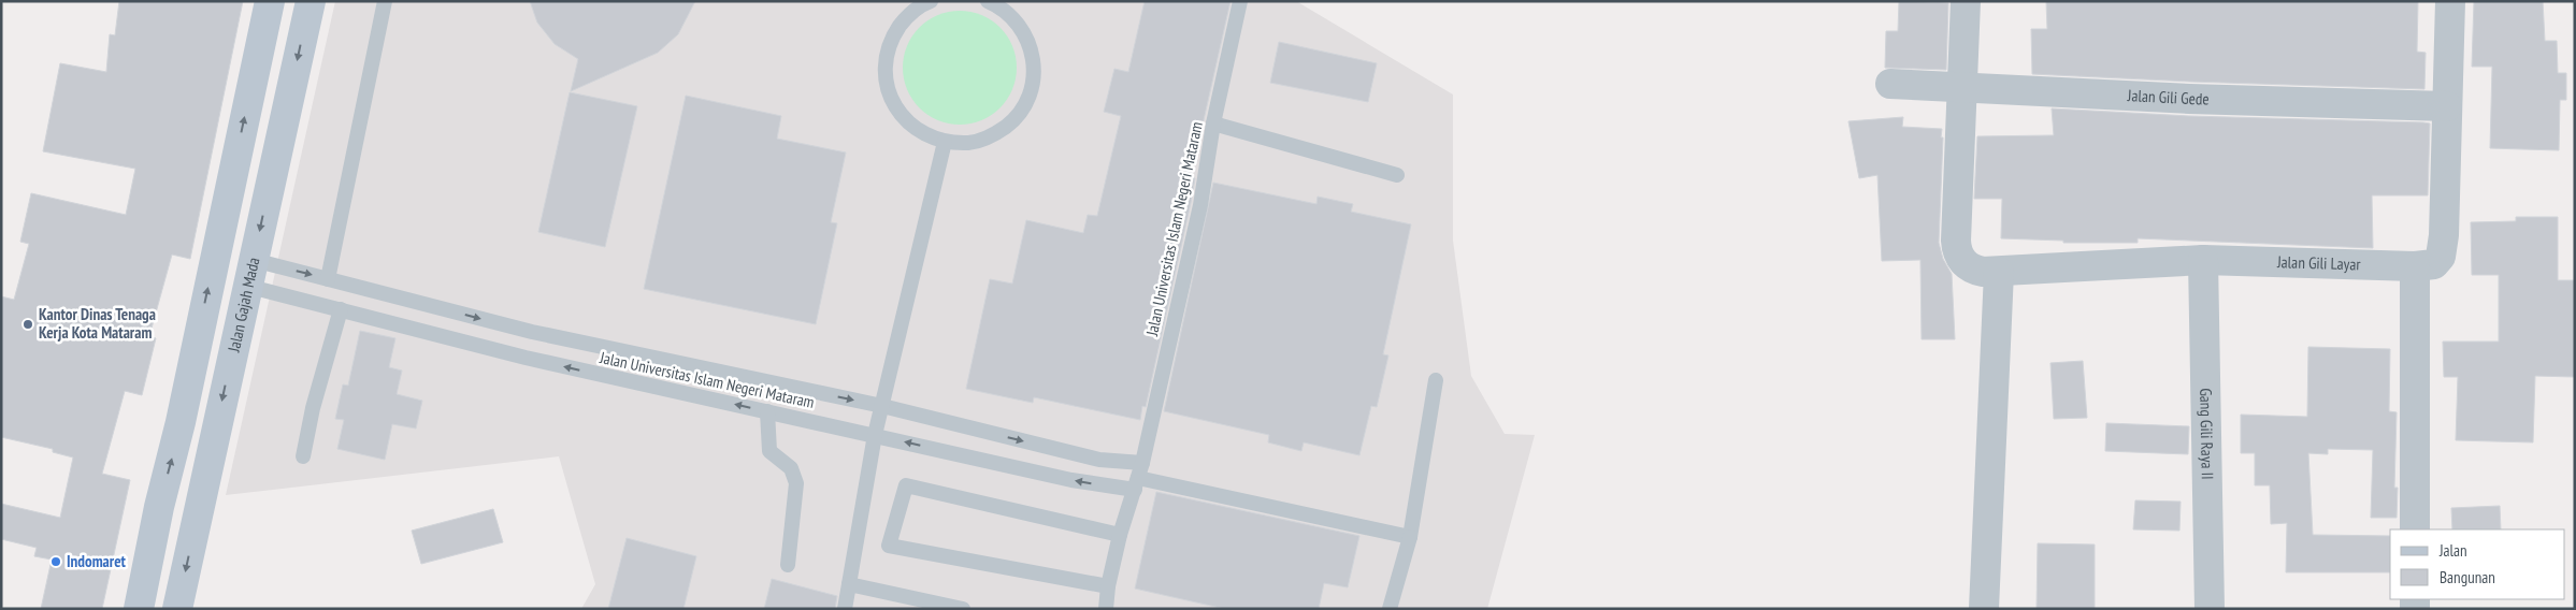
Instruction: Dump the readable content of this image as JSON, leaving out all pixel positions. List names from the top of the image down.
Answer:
{
  "streets": {
    "main road": ["Jalan Gajah Mada"],
    "street": ["Jalan Gili Gede", "Jalan Gili Layar", "Gang Gili Raya II"],
    "lane": ["Jalan Universitas Islam Negeri Mataram"]
  },
  "crossings": [
    ["Jalan Gili Gede", "Jalan Gili Layar"],
    ["Jalan Universitas Islam Negeri Mataram", "Jalan Gajah Mada"],
    ["Jalan Gili Layar", "Gang Gili Raya II"]
  ],
  "places": ["Kantor Dinas Tenaga Kerja Kota Mataram", "Indomaret"],
  "legend": ["Jalan", "Bangunan"]
}
